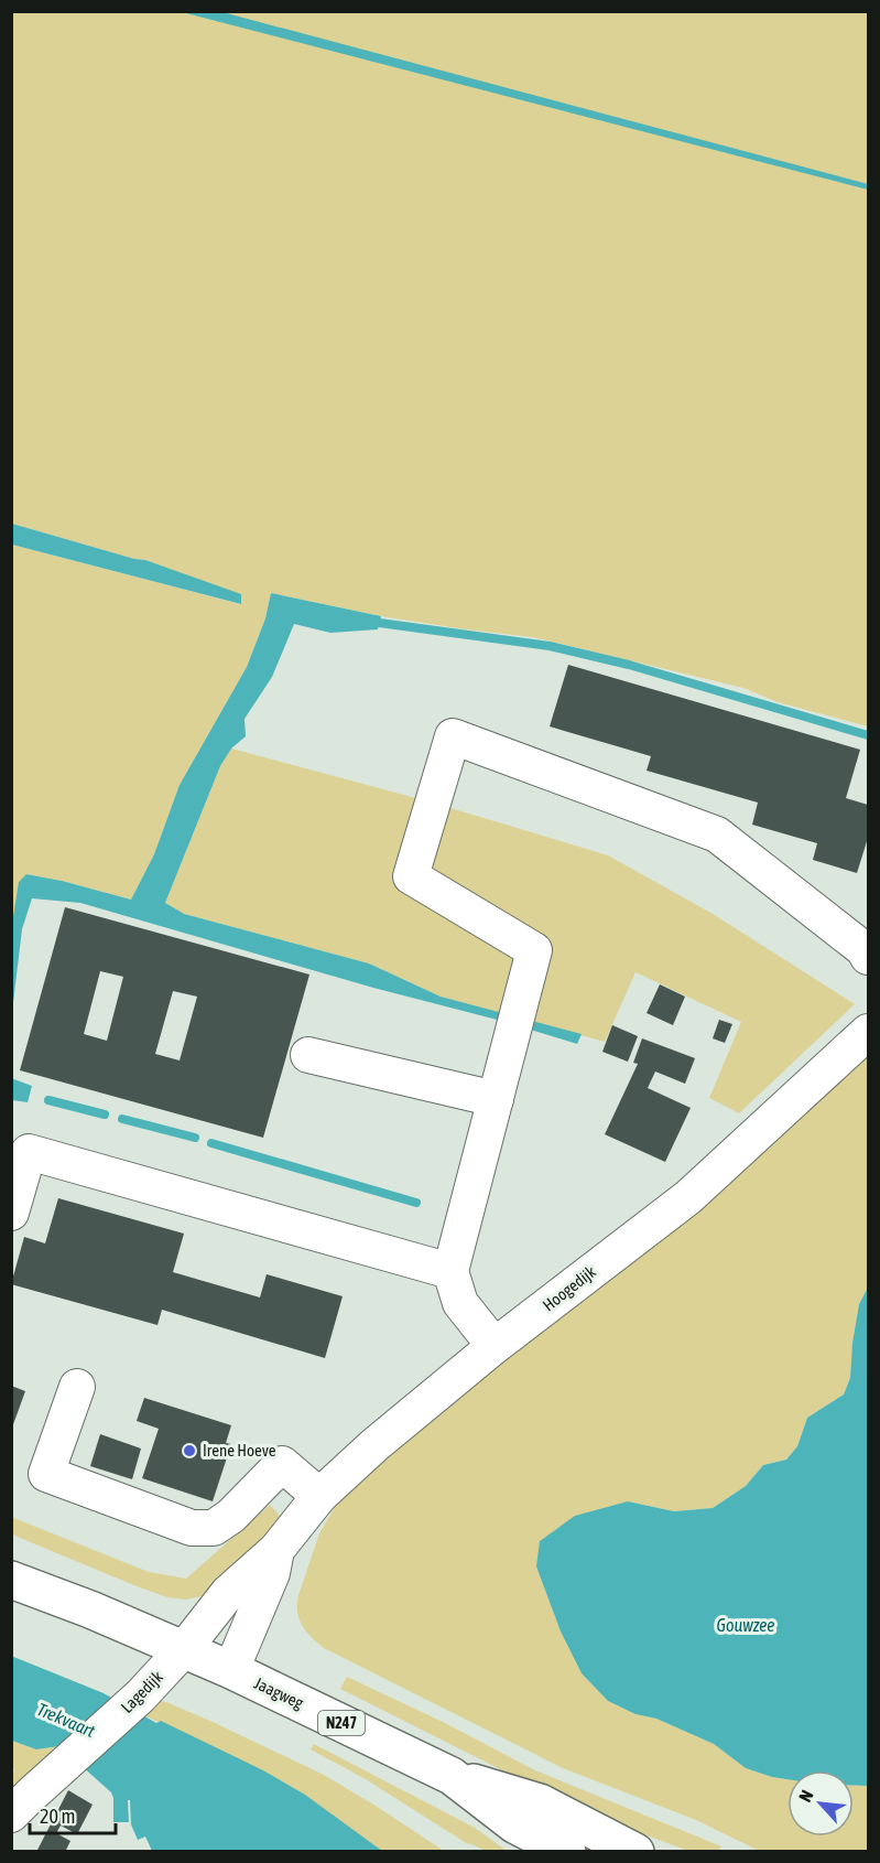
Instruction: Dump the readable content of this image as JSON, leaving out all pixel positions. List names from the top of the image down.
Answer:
{
  "streets": {
    "main road": ["Jaagweg", "N247"],
    "street": ["Hoogedijk", "Lagedijk"]
  },
  "crossings": [
    ["Hoogedijk", "Lagedijk"],
    ["Hoogedijk", "Jaagweg"],
    ["Lagedijk", "Jaagweg"],
    ["Jaagweg", "N247"]
  ],
  "water": ["Gouwzee", "Trekvaart"],
  "places": ["Irene Hoeve"],
  "scale_bar": "20 m",
  "north": "top left"
}
